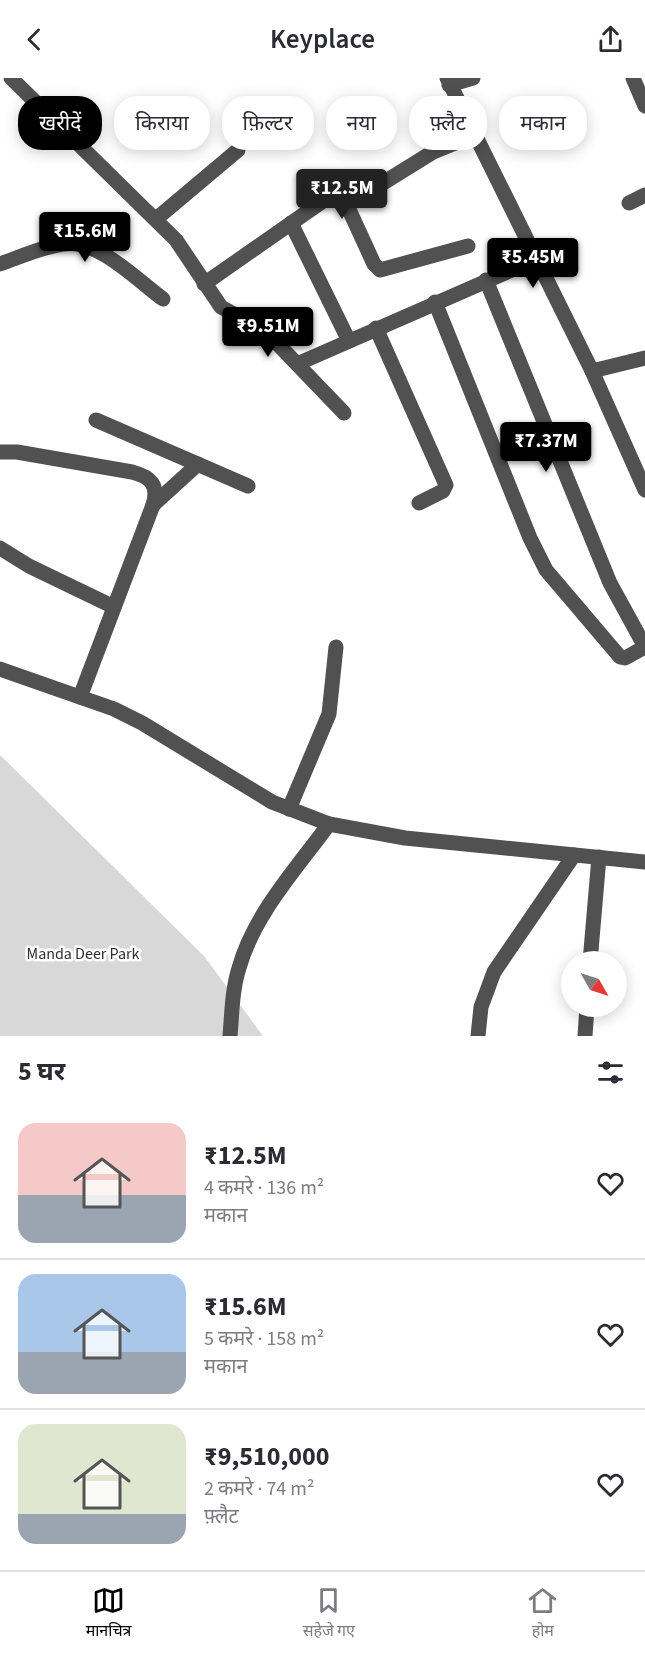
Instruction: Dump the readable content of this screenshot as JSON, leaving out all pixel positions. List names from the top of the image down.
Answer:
{
  "parks": ["Manda Deer Park"],
  "north": "bottom right",
  "page": {
    "header": "Keyplace",
    "chip": [
      "खरीदें",
      "किराया",
      "फ़िल्टर",
      "नया",
      "फ़्लैट",
      "मकान"
    ],
    "price": [
      "₹12.5M",
      "₹15.6M",
      "₹5.45M",
      "₹9.51M",
      "₹7.37M"
    ],
    "heading": "5 घर",
    "list": [
      {
        "name": "₹12.5M",
        "note": "4 कमरे · 136 m² · मकान"
      },
      {
        "name": "₹15.6M",
        "note": "5 कमरे · 158 m² · मकान"
      },
      {
        "name": "₹9,510,000",
        "note": "2 कमरे · 74 m² · फ़्लैट"
      }
    ],
    "tabs": ["मानचित्र", "सहेजे गए", "होम"]
  }
}
